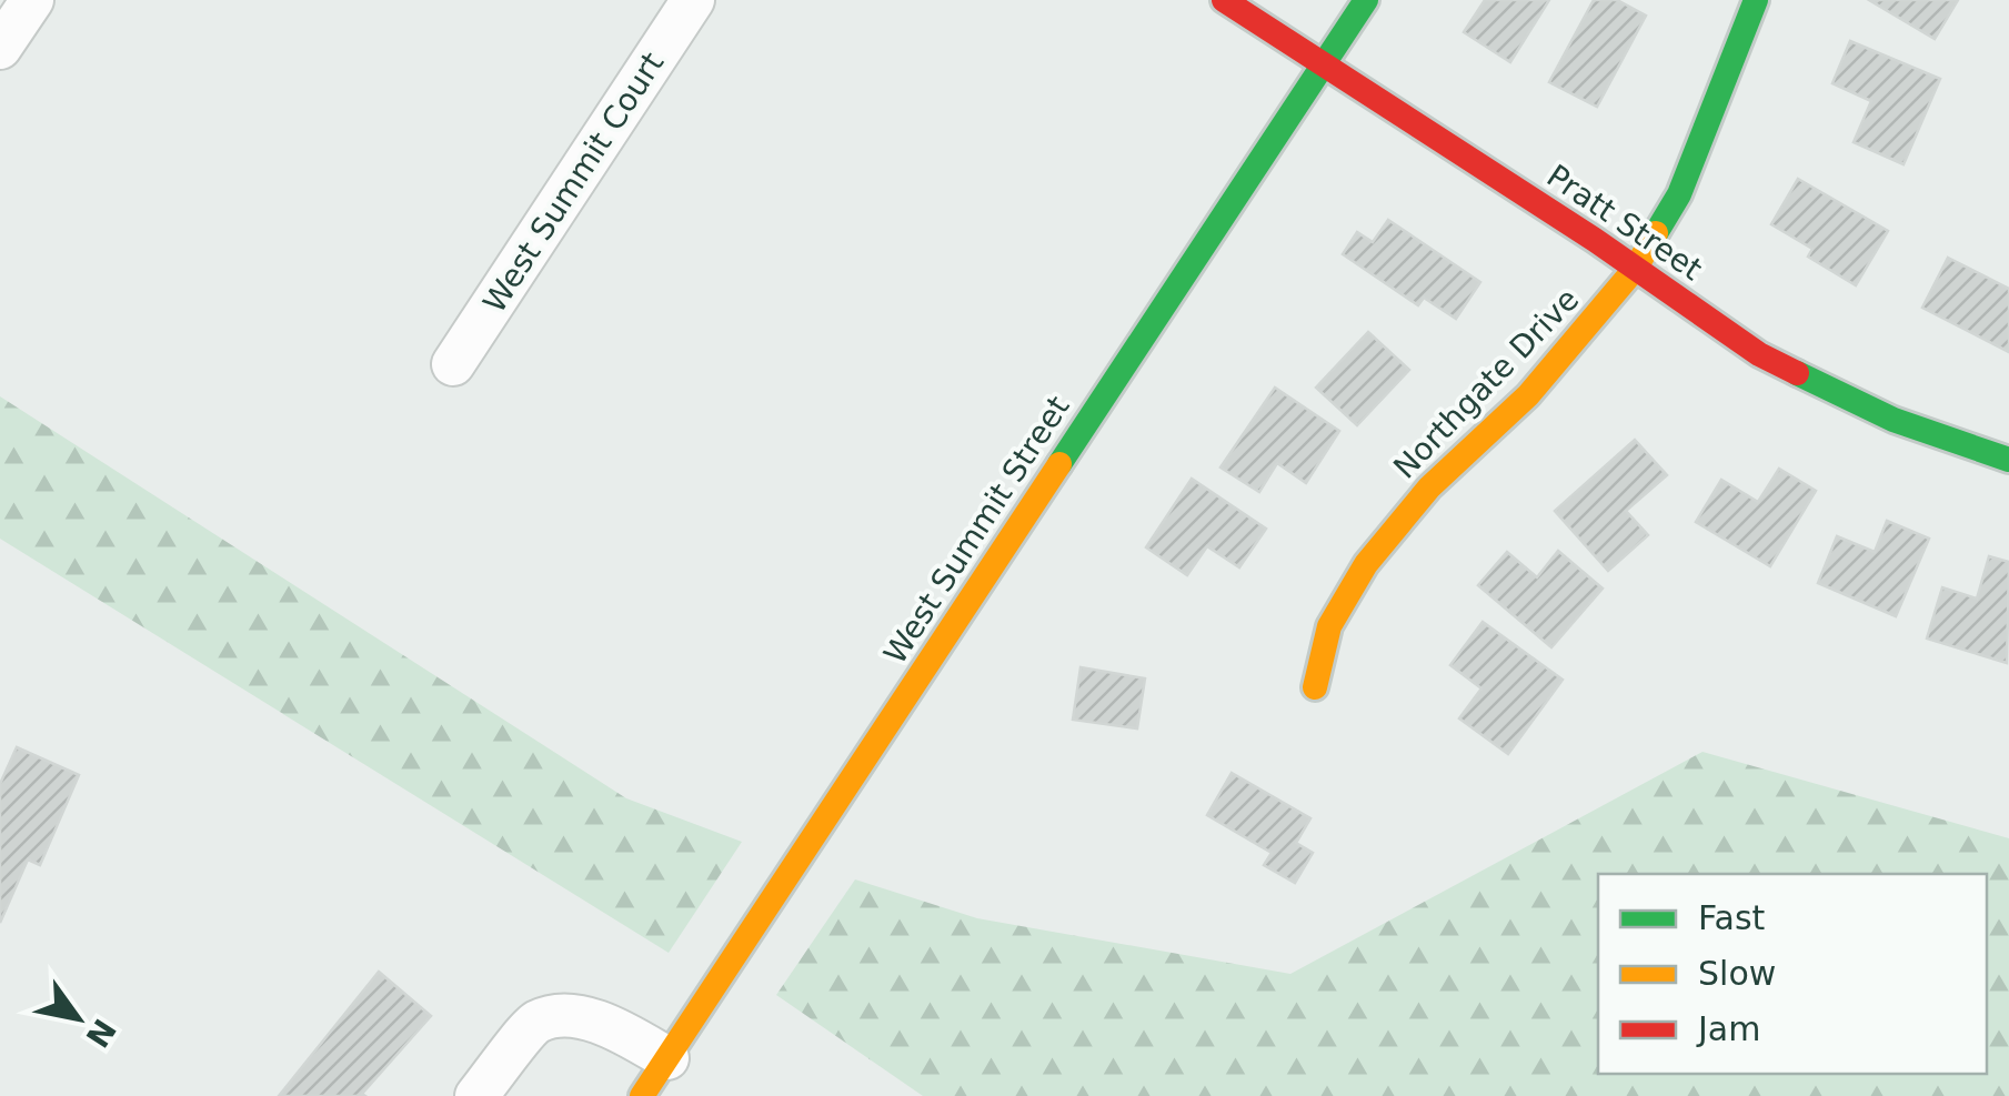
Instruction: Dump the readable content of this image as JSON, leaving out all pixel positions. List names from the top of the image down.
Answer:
{
  "streets": {
    "street": [
      "West Summit Court",
      "Pratt Street",
      "Northgate Drive",
      "West Summit Street"
    ]
  },
  "crossings": [
    ["Pratt Street", "Northgate Drive"],
    ["Pratt Street", "West Summit Street"]
  ],
  "legend": ["Fast", "Slow", "Jam"],
  "north": "bottom right"
}
